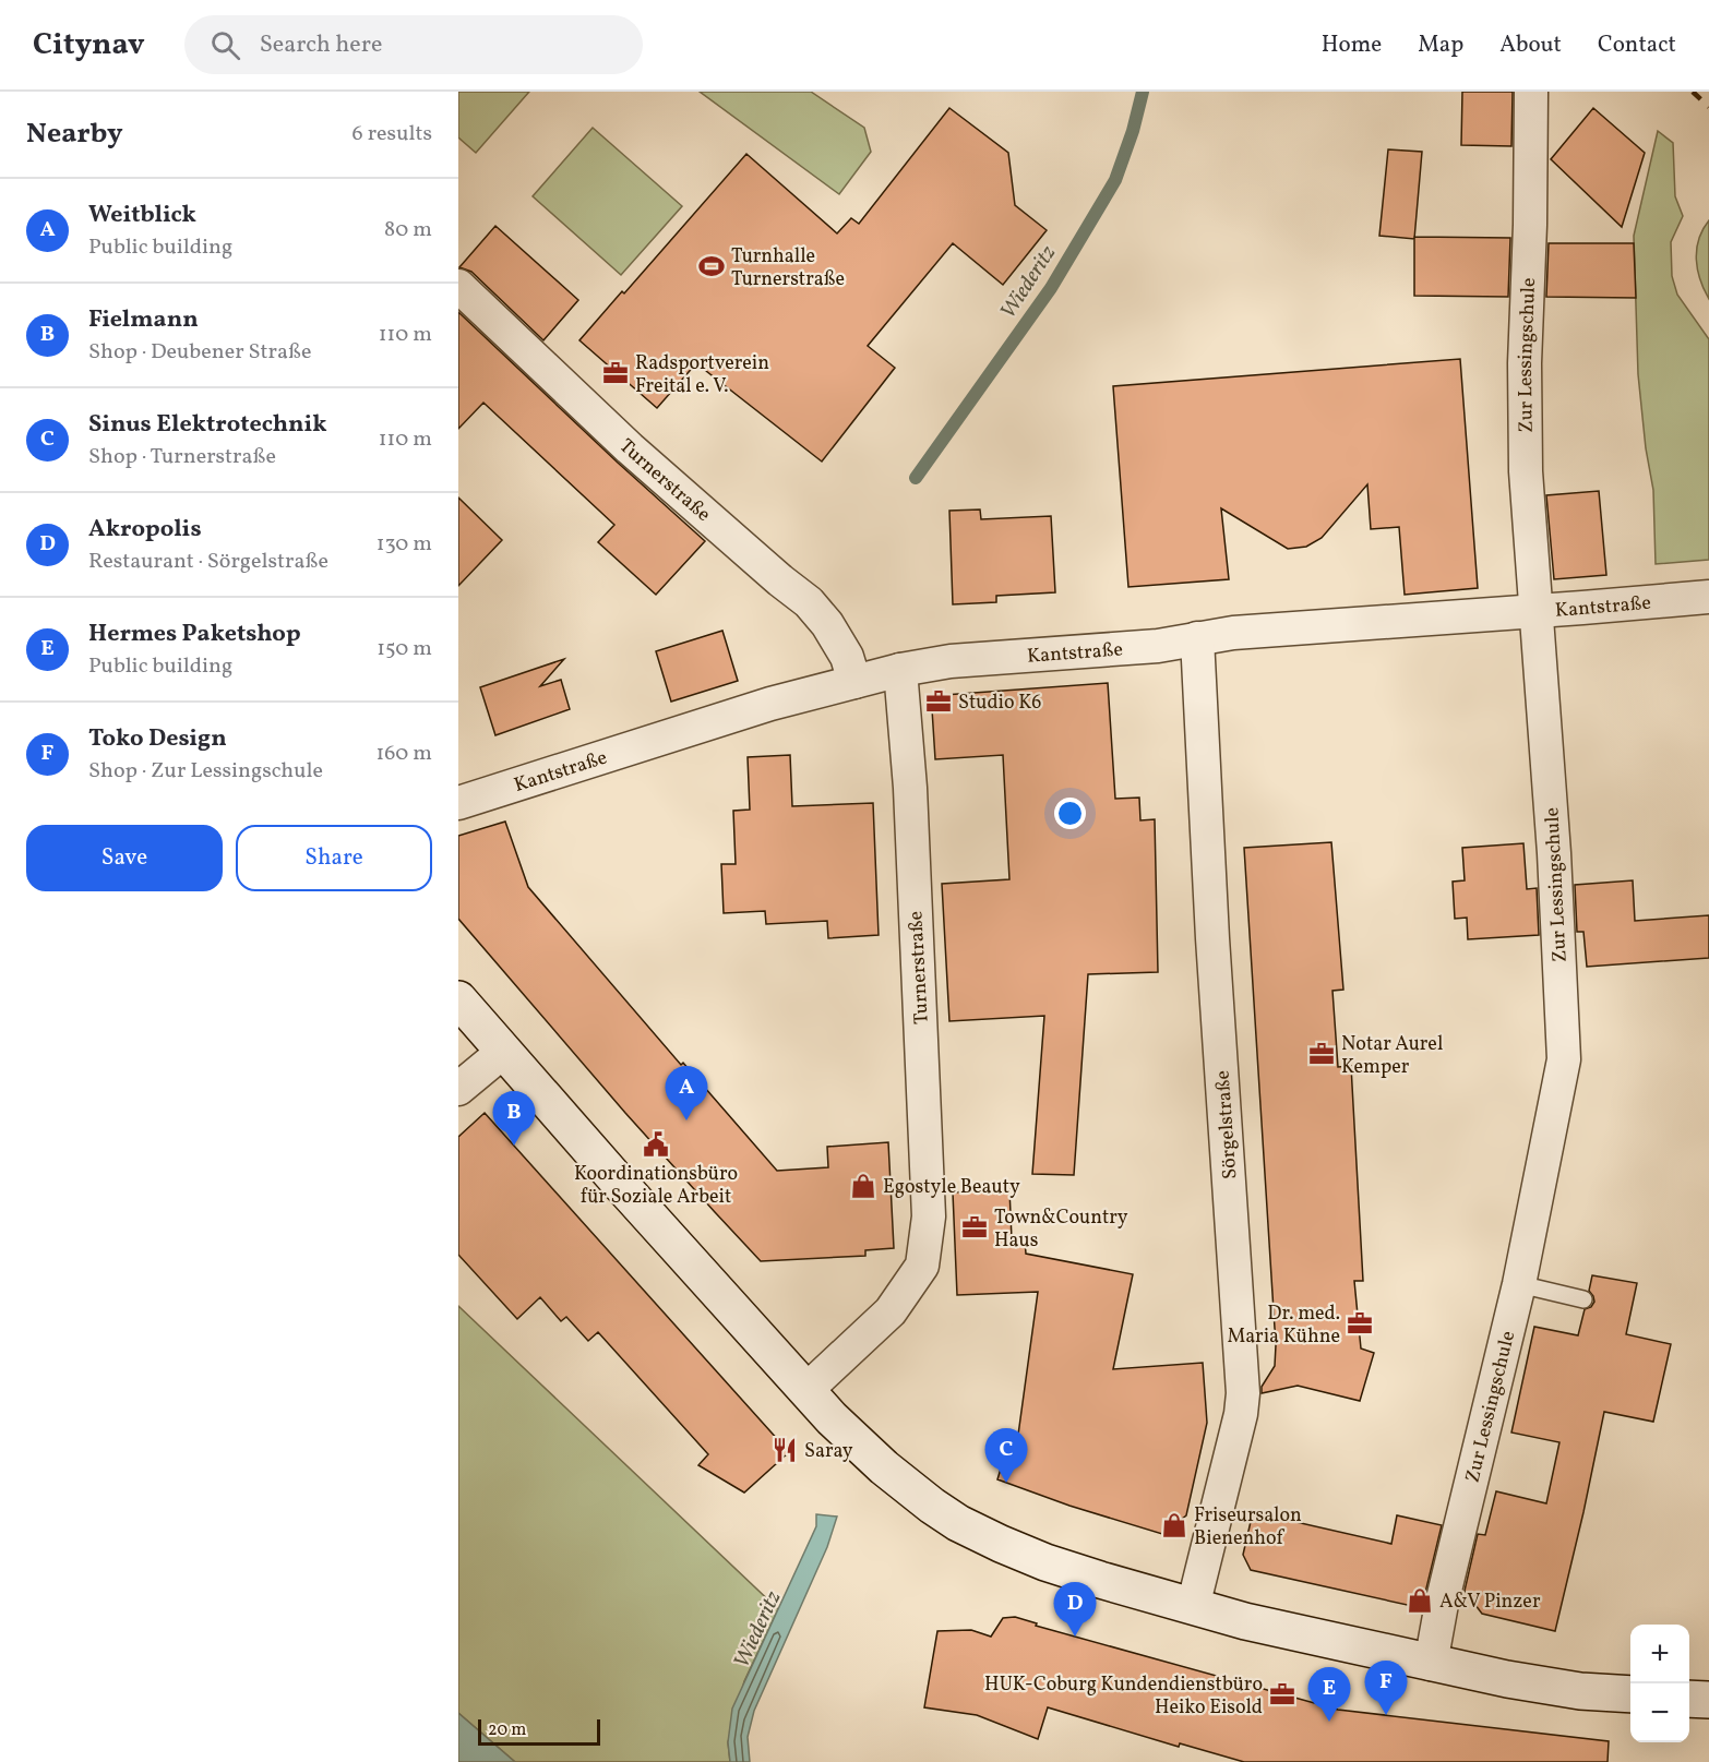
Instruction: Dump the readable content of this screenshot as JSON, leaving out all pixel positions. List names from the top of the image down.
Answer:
{
  "streets": {
    "street": [
      "Zur Lessingschule",
      "Turnerstraße",
      "Kantstraße",
      "Sörgelstraße"
    ]
  },
  "crossings": [
    ["Zur Lessingschule", "Kantstraße"],
    ["Turnerstraße", "Kantstraße"],
    ["Kantstraße", "Sörgelstraße"]
  ],
  "water": ["Wiederitz"],
  "places": {
    "sports": ["Turnhalle Turnerstraße"],
    "office": [
      "Radsportverein Freital e. V.",
      "Studio K6",
      "Notar Aurel Kemper",
      "Town&Country Haus",
      "Dr. med. Maria Kühne",
      "HUK-Coburg Kundendienstbüro Heiko Eisold"
    ],
    "public building": ["Koordinationsbüro für Soziale Arbeit"],
    "shop": ["Egostyle Beauty", "Friseursalon Bienenhof", "A&V Pinzer"],
    "restaurant": ["Saray"]
  },
  "scale_bar": "20 m",
  "page": {
    "header": "Citynav",
    "search": "Search here",
    "nav": [
      "Home",
      "Map",
      "About",
      "Contact"
    ],
    "heading": ["Nearby", "6 results"],
    "list": [
      {
        "mark": "A",
        "name": "Weitblick",
        "note": "Public building",
        "value": "80 m"
      },
      {
        "mark": "B",
        "name": "Fielmann",
        "note": "Shop · Deubener Straße",
        "value": "110 m"
      },
      {
        "mark": "C",
        "name": "Sinus Elektrotechnik",
        "note": "Shop · Turnerstraße",
        "value": "110 m"
      },
      {
        "mark": "D",
        "name": "Akropolis",
        "note": "Restaurant · Sörgelstraße",
        "value": "130 m"
      },
      {
        "mark": "E",
        "name": "Hermes Paketshop",
        "note": "Public building",
        "value": "150 m"
      },
      {
        "mark": "F",
        "name": "Toko Design",
        "note": "Shop · Zur Lessingschule",
        "value": "160 m"
      }
    ],
    "buttons": ["Save", "Share"],
    "pins": [
      "A",
      "B",
      "C",
      "D",
      "F",
      "E"
    ],
    "map_buttons": ["+", "−"],
    "scale": "20 m"
  }
}
